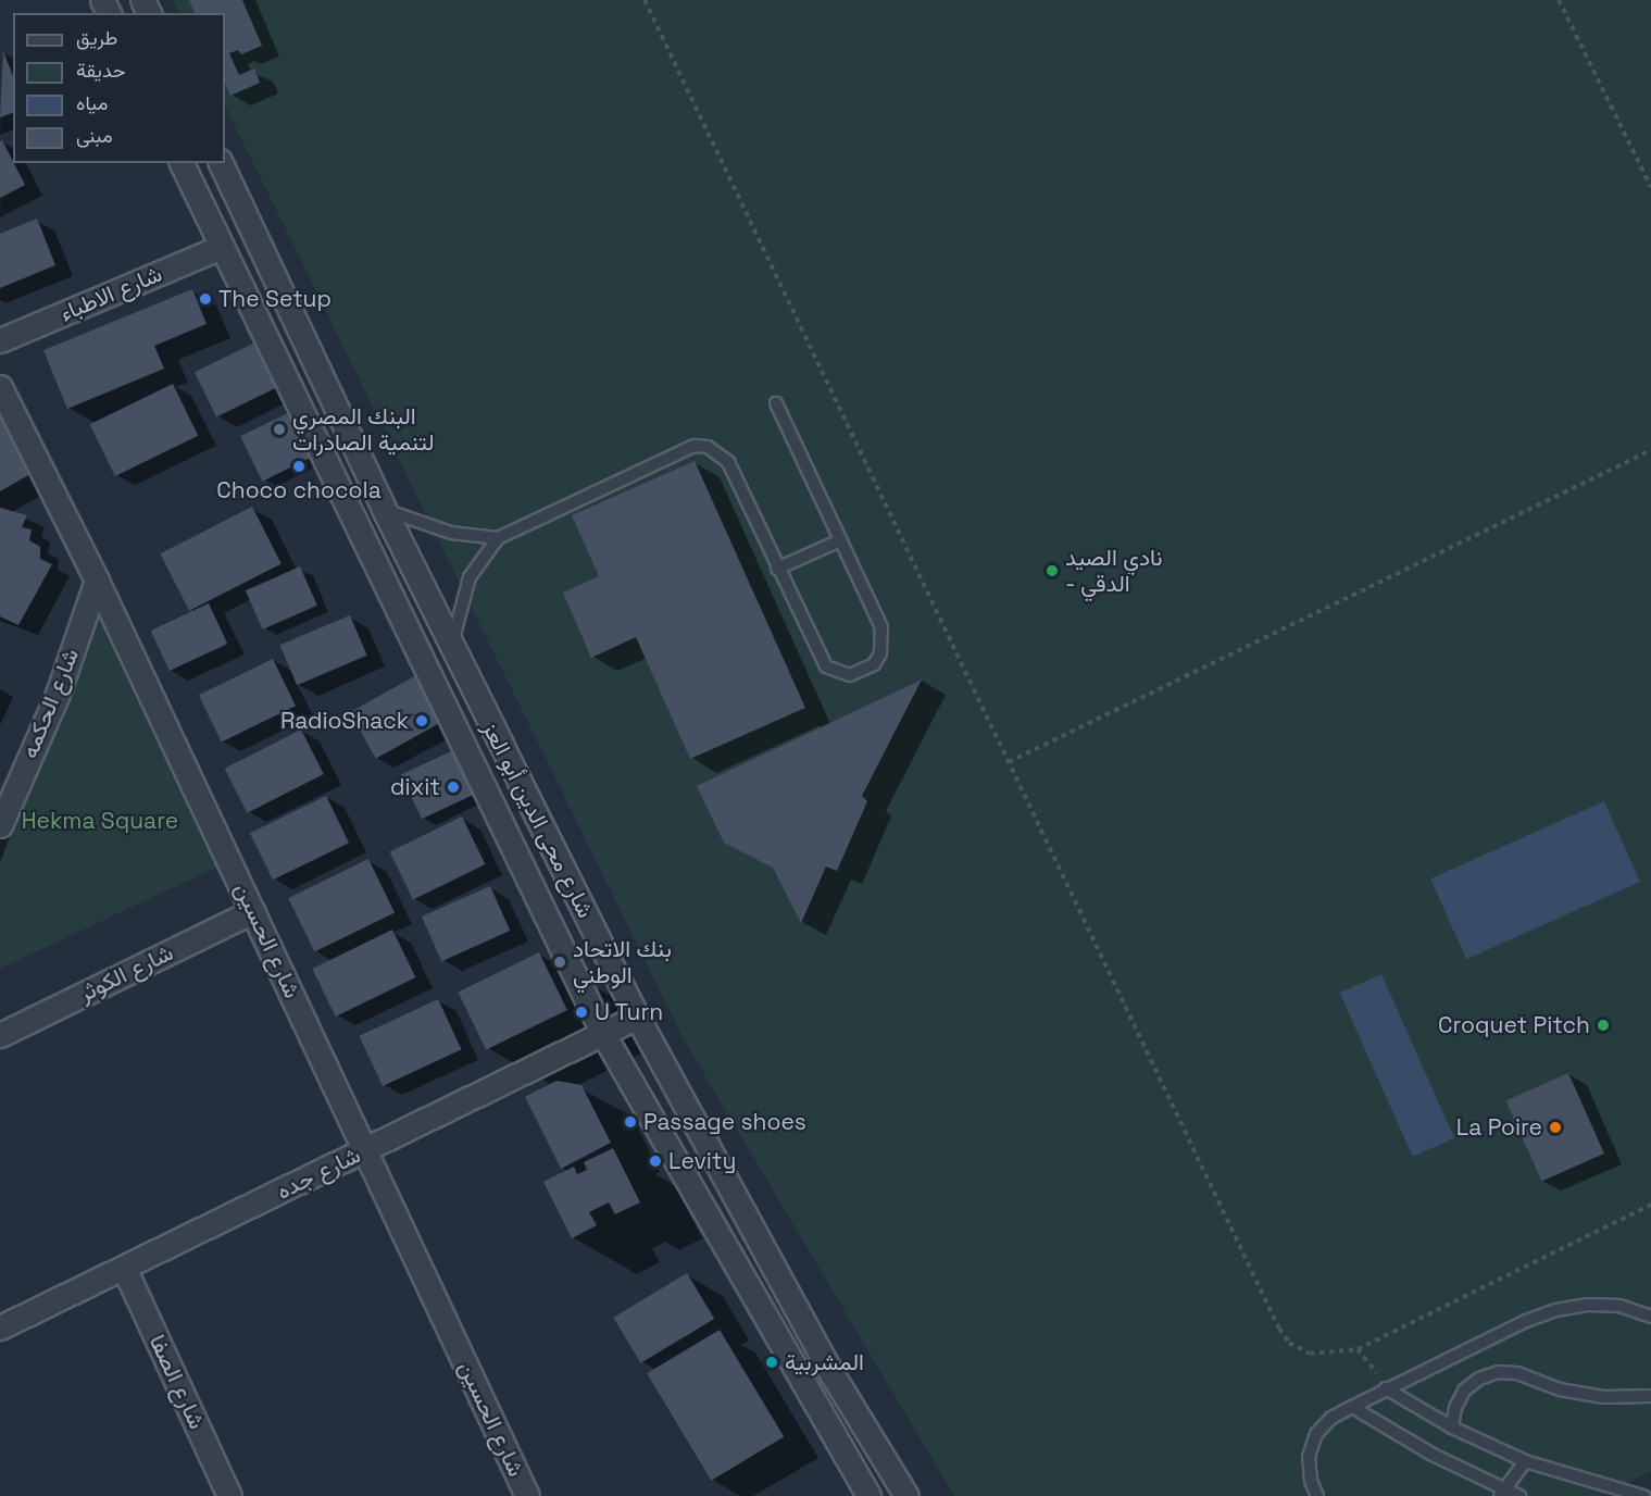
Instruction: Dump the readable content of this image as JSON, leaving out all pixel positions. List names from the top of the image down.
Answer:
{
  "streets": {
    "street": [
      "شارع الاطباء",
      "شارع الحكمه",
      "شارع محى الدين أبو العز",
      "شارع الحسين",
      "شارع الكوثر",
      "شارع جده",
      "شارع الصفا"
    ]
  },
  "crossings": [
    ["شارع الاطباء", "شارع محى الدين أبو العز"],
    ["شارع الحكمه", "شارع الحسين"],
    ["شارع محى الدين أبو العز", "شارع جده"],
    ["شارع الحسين", "شارع الكوثر"],
    ["شارع الحسين", "شارع جده"],
    ["شارع جده", "شارع الصفا"]
  ],
  "parks": ["Hekma Square"],
  "places": [
    "The Setup",
    "البنك المصري لتنمية الصادرات",
    "Choco chocola",
    "نادي الصيد - الدقي",
    "RadioShack",
    "dixit",
    "بنك الاتحاد الوطني",
    "U Turn",
    "Croquet Pitch",
    "Passage shoes",
    "La Poire",
    "Levity",
    "المشربية"
  ],
  "legend": [
    "طريق",
    "حديقة",
    "مياه",
    "مبنى"
  ]
}
